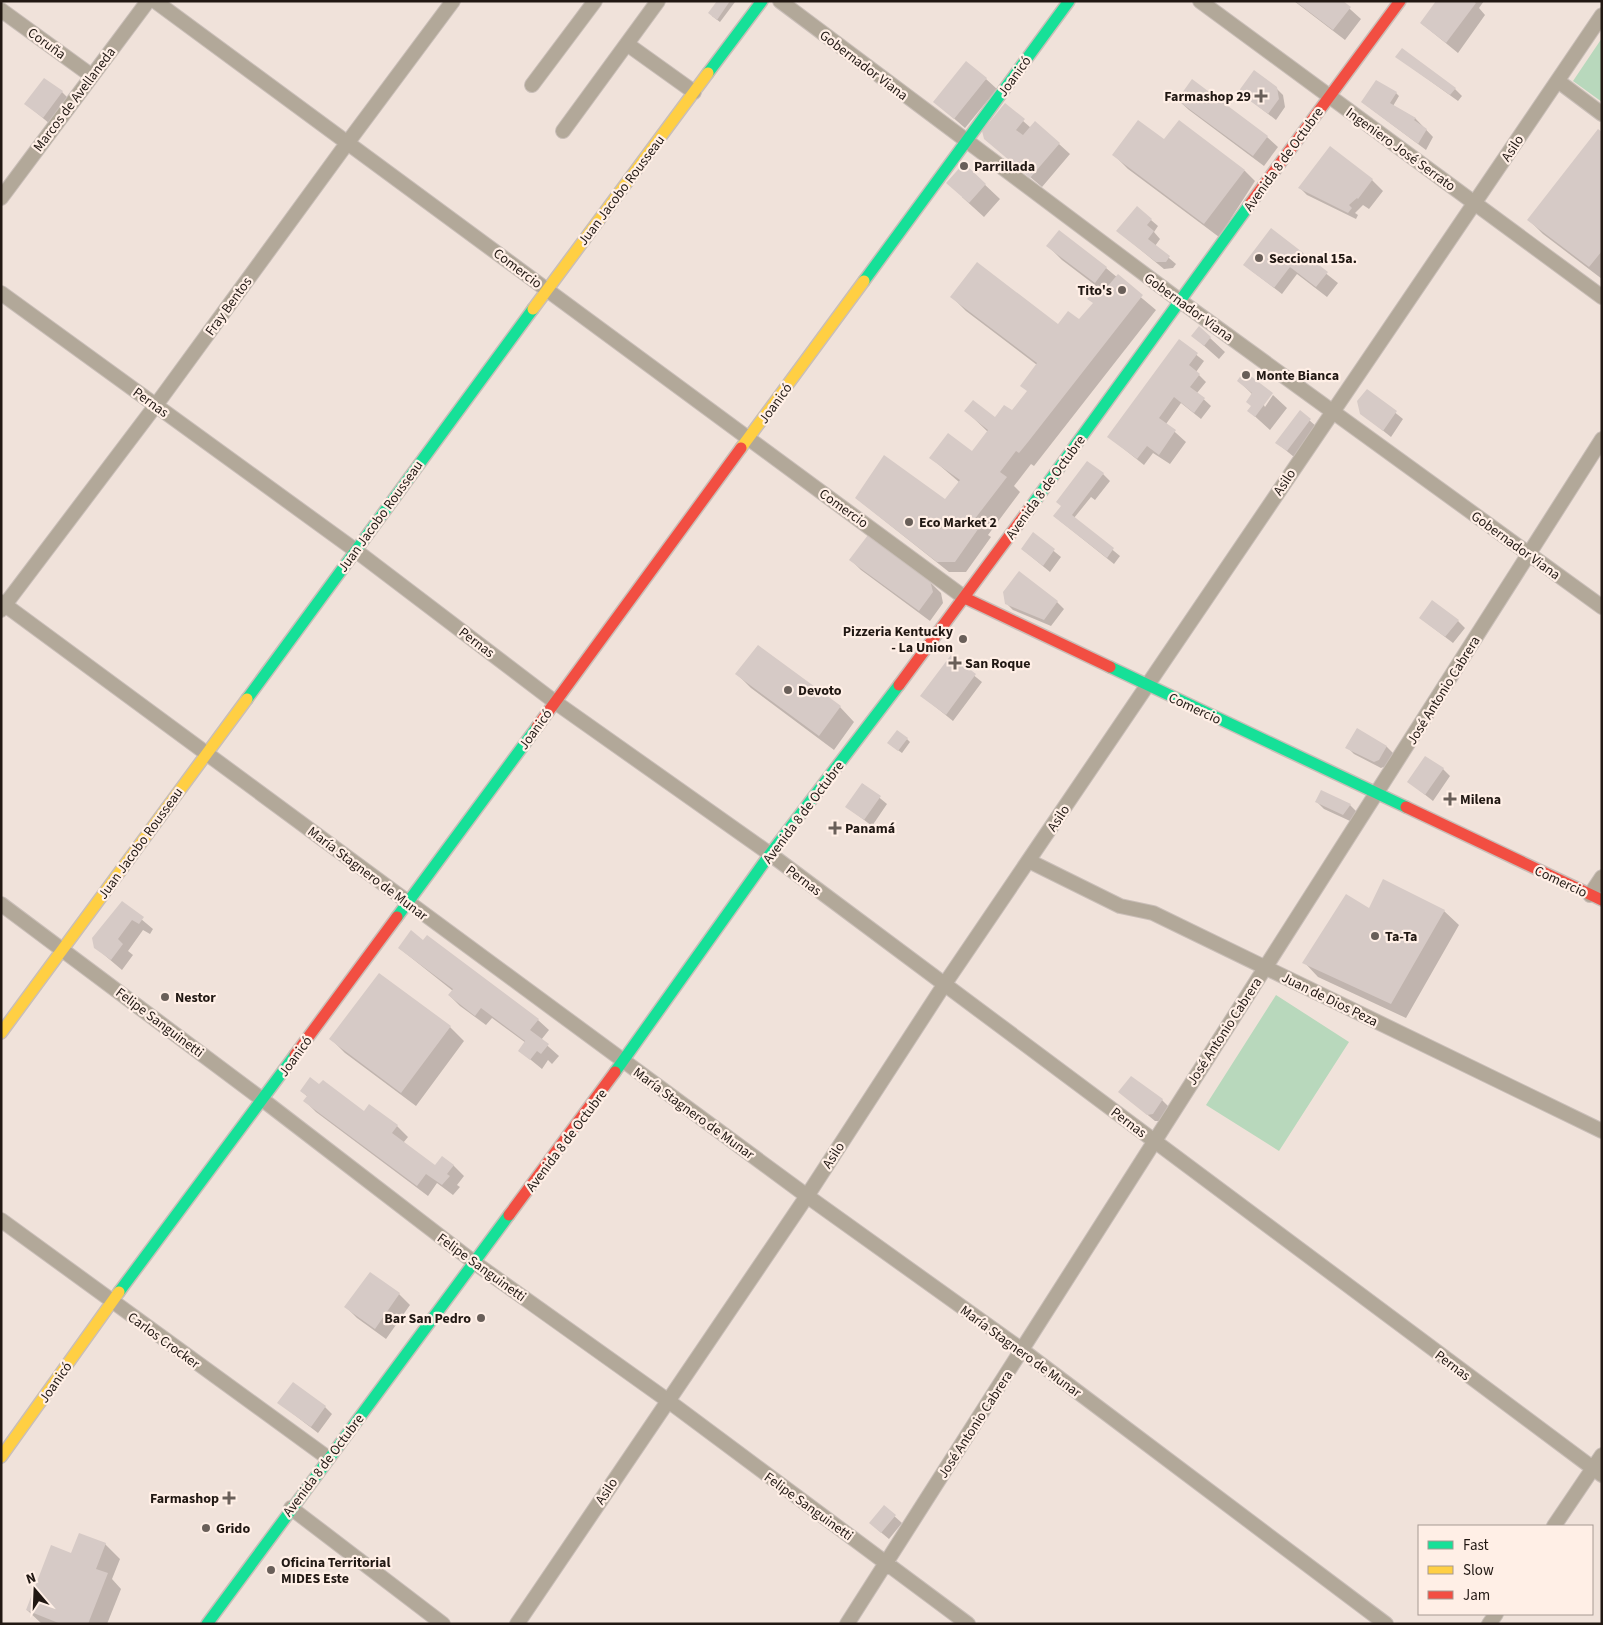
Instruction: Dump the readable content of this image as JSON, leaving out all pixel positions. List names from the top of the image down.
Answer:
{
  "streets": {
    "street": [
      "Coruña",
      "Gobernador Viana",
      "Joanicó",
      "Marcos de Avellaneda",
      "Asilo",
      "Ingeniero José Serrato",
      "Avenida 8 de Octubre",
      "Juan Jacobo Rousseau",
      "Comercio",
      "Fray Bentos",
      "Pernas",
      "José Antonio Cabrera",
      "María Stagnero de Munar",
      "Juan de Dios Peza",
      "Felipe Sanguinetti",
      "Carlos Crocker"
    ]
  },
  "crossings": [
    ["Coruña", "Marcos de Avellaneda"],
    ["Gobernador Viana", "Joanicó"],
    ["Gobernador Viana", "Asilo"],
    ["Gobernador Viana", "Avenida 8 de Octubre"],
    ["Gobernador Viana", "José Antonio Cabrera"],
    ["Joanicó", "Comercio"],
    ["Joanicó", "Pernas"],
    ["Joanicó", "María Stagnero de Munar"],
    ["Joanicó", "Felipe Sanguinetti"],
    ["Joanicó", "Carlos Crocker"],
    ["Asilo", "Ingeniero José Serrato"],
    ["Asilo", "Comercio"],
    ["Asilo", "Pernas"],
    ["Asilo", "María Stagnero de Munar"],
    ["Asilo", "Juan de Dios Peza"],
    ["Asilo", "Felipe Sanguinetti"],
    ["Ingeniero José Serrato", "Avenida 8 de Octubre"],
    ["Avenida 8 de Octubre", "Comercio"],
    ["Avenida 8 de Octubre", "Pernas"],
    ["Avenida 8 de Octubre", "María Stagnero de Munar"],
    ["Avenida 8 de Octubre", "Felipe Sanguinetti"],
    ["Avenida 8 de Octubre", "Carlos Crocker"],
    ["Juan Jacobo Rousseau", "Comercio"],
    ["Juan Jacobo Rousseau", "Pernas"],
    ["Juan Jacobo Rousseau", "María Stagnero de Munar"],
    ["Juan Jacobo Rousseau", "Felipe Sanguinetti"],
    ["Comercio", "Fray Bentos"],
    ["Comercio", "José Antonio Cabrera"],
    ["Fray Bentos", "Pernas"],
    ["Fray Bentos", "María Stagnero de Munar"],
    ["Pernas", "José Antonio Cabrera"],
    ["José Antonio Cabrera", "María Stagnero de Munar"],
    ["José Antonio Cabrera", "Juan de Dios Peza"],
    ["José Antonio Cabrera", "Felipe Sanguinetti"]
  ],
  "places": {
    "health": [
      "Farmashop 29",
      "San Roque",
      "Milena",
      "Panamá",
      "Farmashop"
    ],
    "other": [
      "Parrillada",
      "Seccional 15a.",
      "Tito's",
      "Monte Bianca",
      "Eco Market 2",
      "Pizzeria Kentucky - La Union",
      "Devoto",
      "Ta-Ta",
      "Nestor",
      "Bar San Pedro",
      "Grido",
      "Oficina Territorial MIDES Este"
    ]
  },
  "legend": ["Fast", "Slow", "Jam"],
  "north": "top"
}
